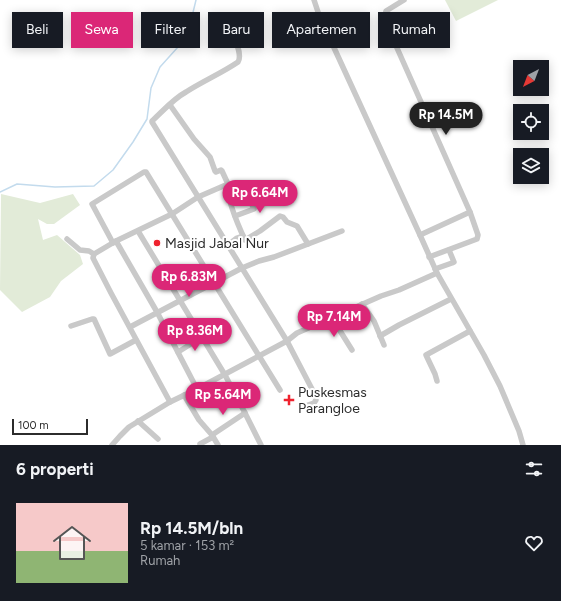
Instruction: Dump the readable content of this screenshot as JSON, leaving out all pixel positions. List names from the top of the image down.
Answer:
{
  "places": {
    "other": ["Masjid Jabal Nur"],
    "health": ["Puskesmas Parangloe"]
  },
  "scale_bar": "100 m",
  "north": "bottom left",
  "page": {
    "chip": [
      "Beli",
      "Sewa",
      "Filter",
      "Baru",
      "Apartemen",
      "Rumah"
    ],
    "price": [
      "Rp 14.5M",
      "Rp 6.64M",
      "Rp 6.83M",
      "Rp 7.14M",
      "Rp 8.36M",
      "Rp 5.64M"
    ],
    "scale": "100 m",
    "heading": "6 properti",
    "list": [
      {
        "name": "Rp 14.5M/bln",
        "note": "5 kamar · 153 m² · Rumah"
      }
    ]
  }
}
